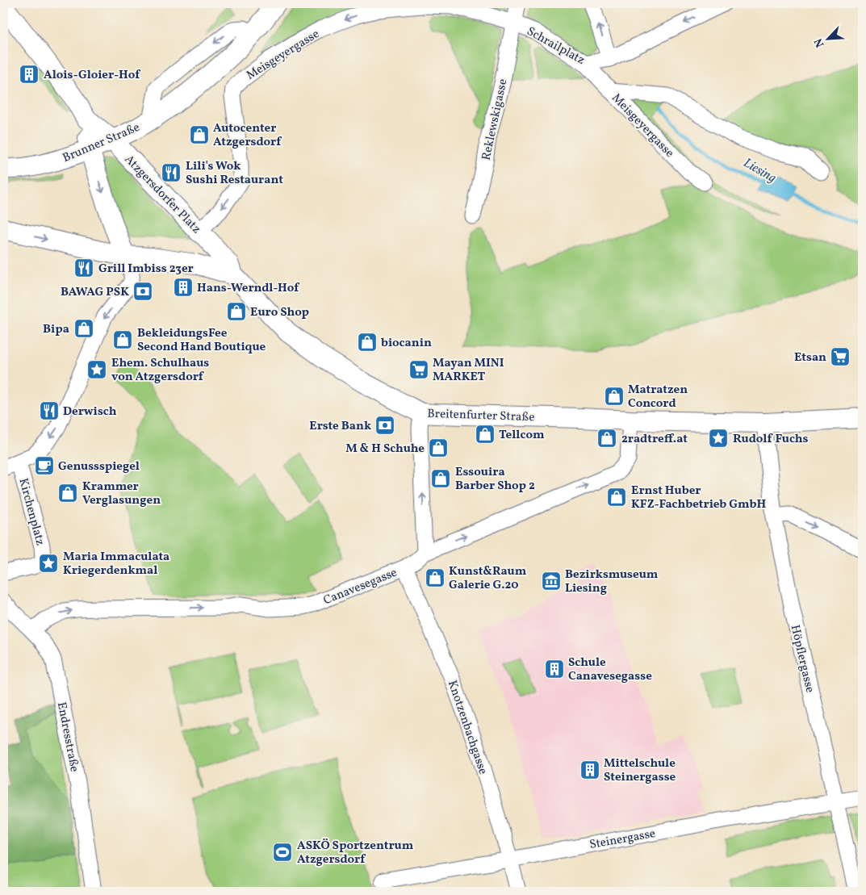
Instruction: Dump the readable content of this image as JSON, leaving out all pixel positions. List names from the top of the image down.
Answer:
{
  "streets": {
    "main road": ["Brunner Straße", "Atzgersdorfer Platz", "Breitenfurter Straße"],
    "street": [
      "Schrailplatz",
      "Meisgeyergasse",
      "Reklewskigasse",
      "Kirchenplatz",
      "Canavesegasse",
      "Höpflergasse",
      "Knotzenbachgasse",
      "Endresstraße",
      "Steinergasse"
    ]
  },
  "crossings": [
    ["Schrailplatz", "Meisgeyergasse"],
    ["Schrailplatz", "Reklewskigasse"],
    ["Meisgeyergasse", "Reklewskigasse"],
    ["Meisgeyergasse", "Atzgersdorfer Platz"],
    ["Brunner Straße", "Atzgersdorfer Platz"],
    ["Atzgersdorfer Platz", "Breitenfurter Straße"],
    ["Breitenfurter Straße", "Canavesegasse"],
    ["Breitenfurter Straße", "Höpflergasse"],
    ["Canavesegasse", "Knotzenbachgasse"],
    ["Canavesegasse", "Endresstraße"],
    ["Höpflergasse", "Steinergasse"],
    ["Knotzenbachgasse", "Steinergasse"]
  ],
  "one_way": ["Schrailplatz", "Meisgeyergasse", "Canavesegasse"],
  "water": ["Liesing"],
  "places": {
    "building": [
      "Alois-Gloier-Hof",
      "Hans-Werndl-Hof",
      "Schule Canavesegasse",
      "Mittelschule Steinergasse"
    ],
    "shop": [
      "Autocenter Atzgersdorf",
      "Euro Shop",
      "Bipa",
      "BekleidungsFee Second Hand Boutique",
      "biocanin",
      "Matratzen Concord",
      "Tellcom",
      "2radtreff.at",
      "M & H Schuhe",
      "Essouira Barber Shop 2",
      "Krammer Verglasungen",
      "Ernst Huber KFZ-Fachbetrieb GmbH",
      "Kunst&Raum Galerie G.20"
    ],
    "restaurant": ["Lili's Wok Sushi Restaurant", "Grill Imbiss 23er", "Derwisch"],
    "bank": ["BAWAG PSK", "Erste Bank"],
    "supermarket": ["Etsan", "Mayan MINI MARKET"],
    "place": ["Ehem. Schulhaus von Atzgersdorf", "Rudolf Fuchs", "Maria Immaculata Kriegerdenkmal"],
    "cafe": ["Genussspiegel"],
    "museum": ["Bezirksmuseum Liesing"],
    "sports": ["ASKÖ Sportzentrum Atzgersdorf"]
  },
  "north": "bottom left"
}
